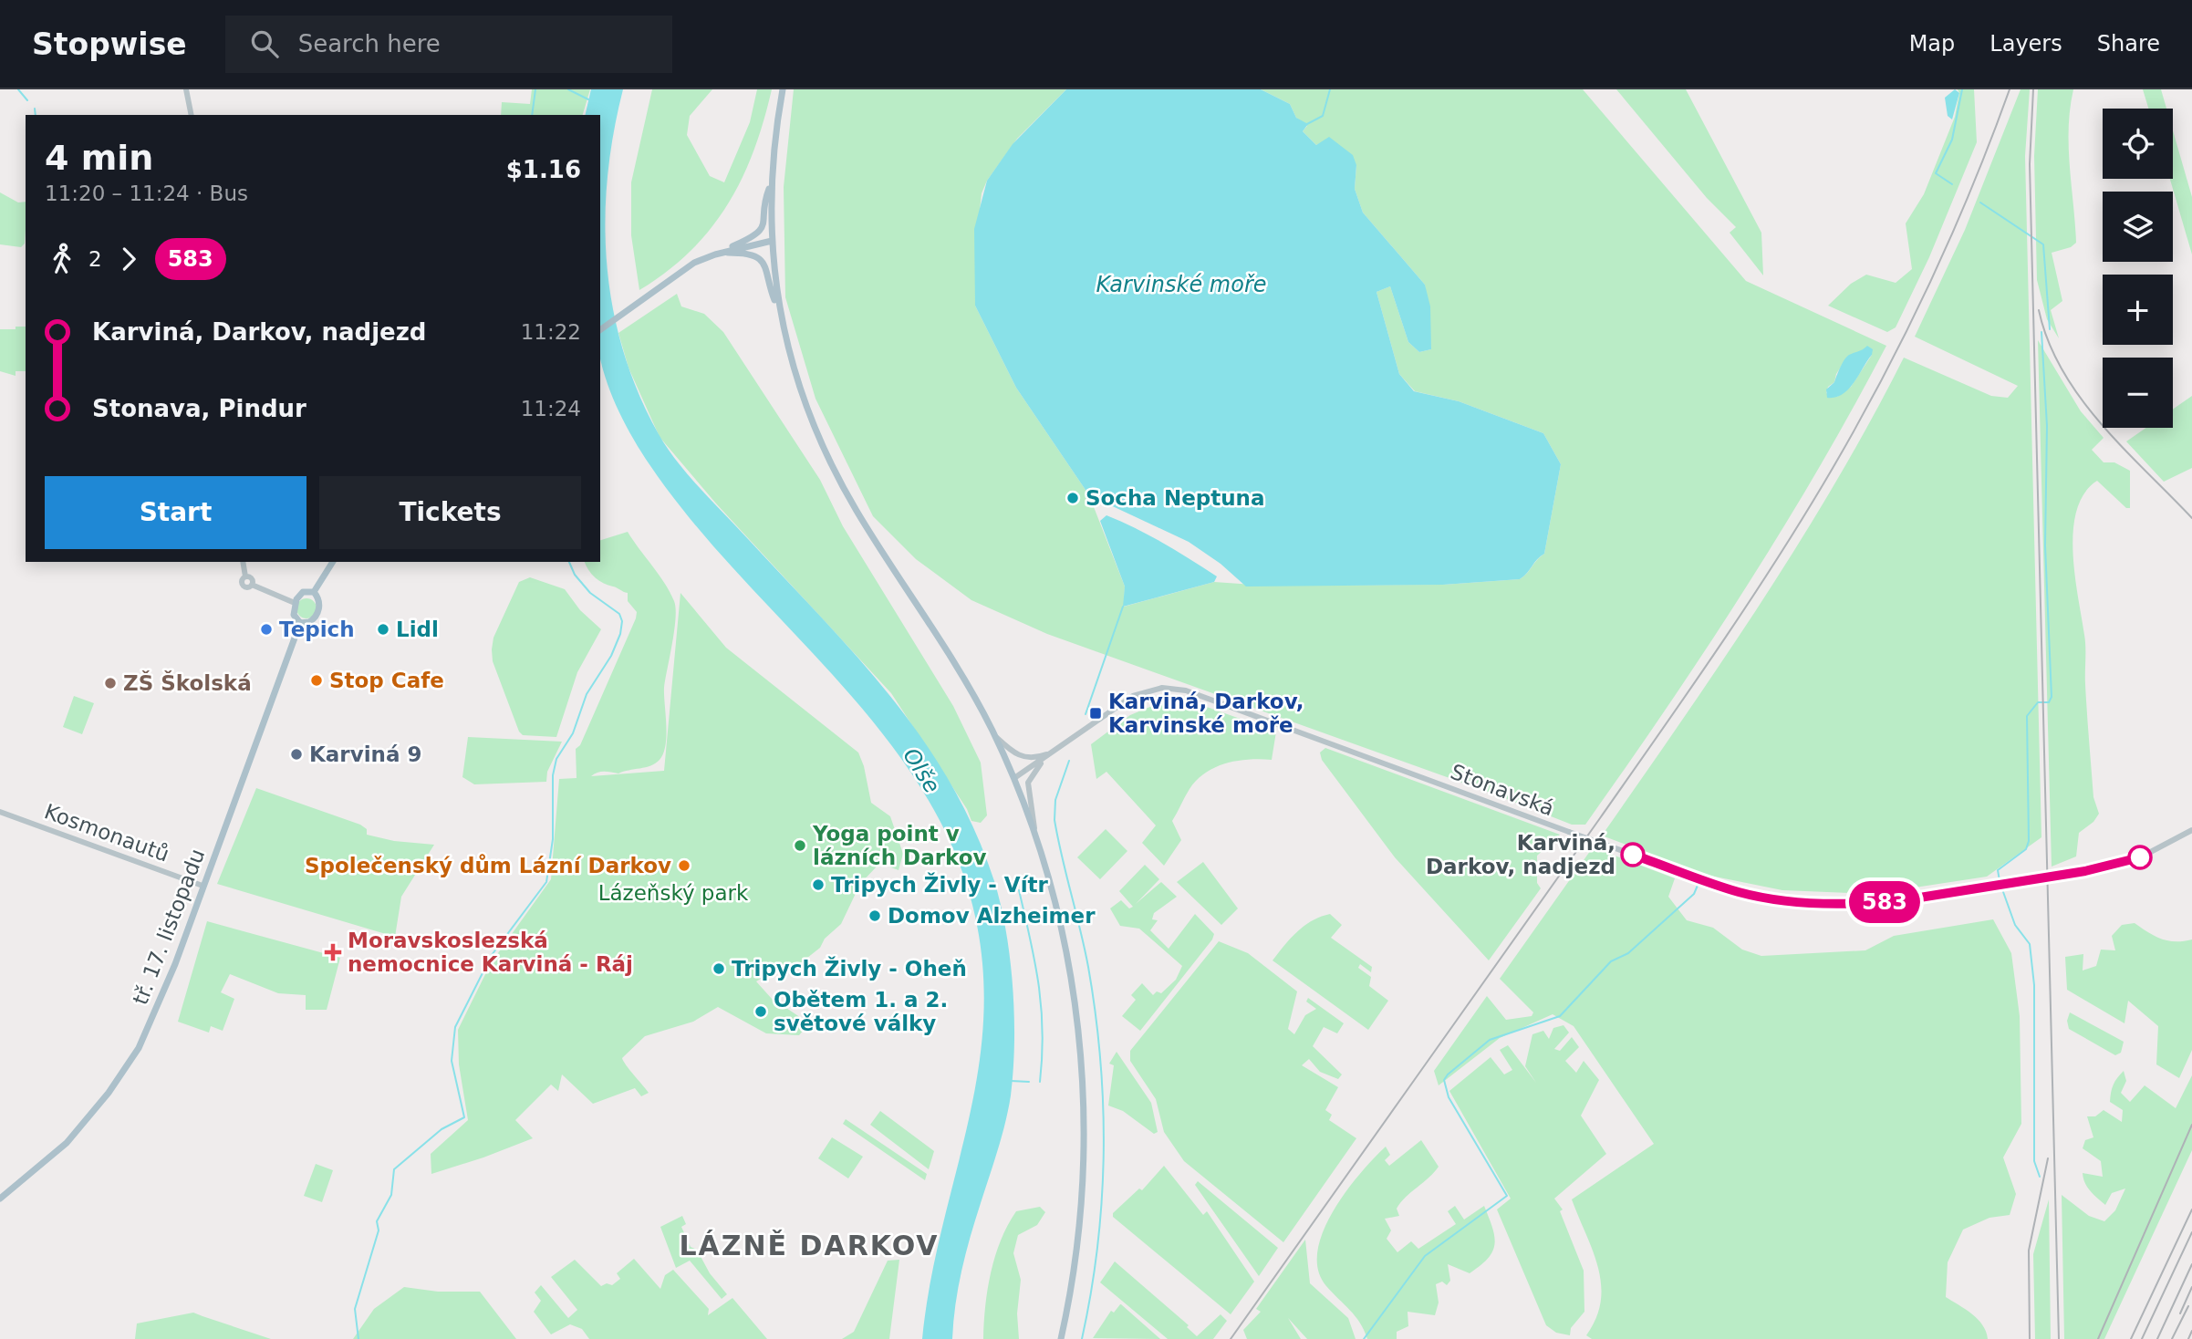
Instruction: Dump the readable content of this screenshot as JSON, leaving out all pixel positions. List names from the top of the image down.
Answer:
{
  "streets": {
    "main road": ["tř. 17. listopadu"],
    "street": ["Stonavská", "Kosmonautů"]
  },
  "crossings": [
    ["Kosmonautů", "tř. 17. listopadu"]
  ],
  "districts": ["LÁZNĚ DARKOV"],
  "water": ["Karvinské moře", "Olše"],
  "parks": ["Lázeňský park"],
  "places": {
    "other": [
      "Socha Neptuna",
      "Tepich",
      "Lidl",
      "Stop Cafe",
      "ZŠ Školská",
      "Karviná 9",
      "Yoga point v lázních Darkov",
      "Karviná, Darkov, nadjezd",
      "Společenský dům Lázní Darkov",
      "Tripych Živly - Vítr",
      "Domov Alzheimer",
      "Tripych Živly - Oheň",
      "Obětem 1. a 2. světové války"
    ],
    "transit": ["Karviná, Darkov, Karvinské moře"],
    "health": ["Moravskoslezská nemocnice Karviná - Ráj"]
  },
  "lines": ["bus line 583"],
  "page": {
    "header": "Stopwise",
    "search": "Search here",
    "nav": ["Map", "Layers", "Share"],
    "on_map": "583",
    "map_buttons": ["+", "−"],
    "heading": ["4 min", "11:20 – 11:24 · Bus", "$1.16"],
    "legs": ["2", "583"],
    "list": [
      {
        "name": "Karviná, Darkov, nadjezd",
        "value": "11:22"
      },
      {
        "name": "Stonava, Pindur",
        "value": "11:24"
      }
    ],
    "buttons": ["Start", "Tickets"]
  }
}
